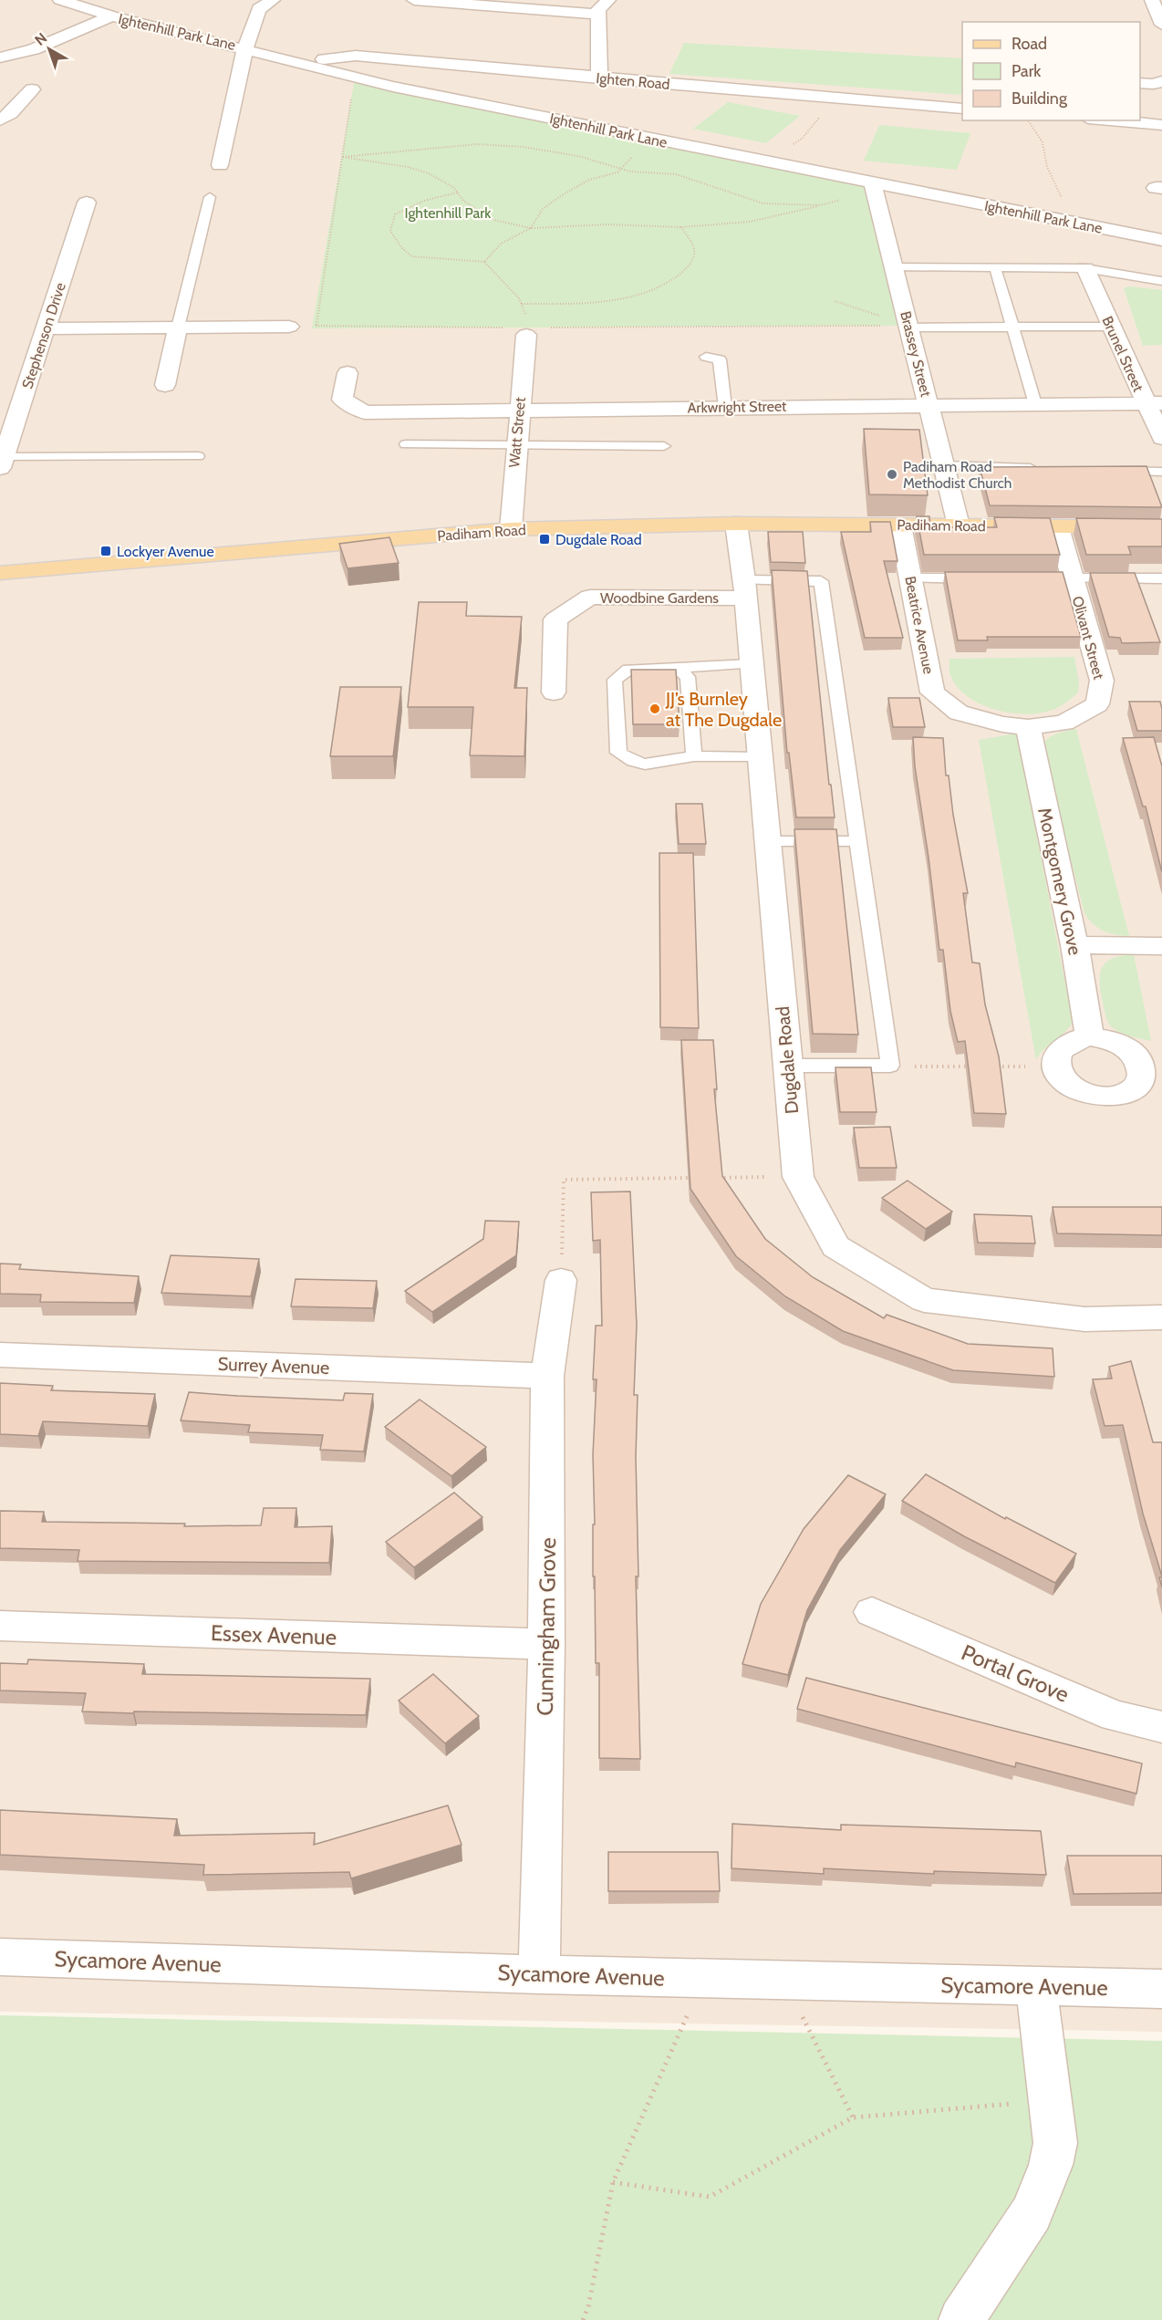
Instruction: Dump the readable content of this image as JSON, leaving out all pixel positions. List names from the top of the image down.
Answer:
{
  "streets": {
    "main road": ["Padiham Road"],
    "street": [
      "Ightenhill Park Lane",
      "Ighten Road",
      "Stephenson Drive",
      "Brassey Street",
      "Brunel Street",
      "Arkwright Street",
      "Watt Street",
      "Woodbine Gardens",
      "Beatrice Avenue",
      "Olivant Street",
      "Montgomery Grove",
      "Dugdale Road",
      "Surrey Avenue",
      "Cunningham Grove",
      "Essex Avenue",
      "Portal Grove",
      "Sycamore Avenue"
    ]
  },
  "crossings": [
    ["Ightenhill Park Lane", "Ighten Road"],
    ["Ightenhill Park Lane", "Brassey Street"],
    ["Brassey Street", "Arkwright Street"],
    ["Brassey Street", "Padiham Road"],
    ["Brunel Street", "Arkwright Street"],
    ["Arkwright Street", "Watt Street"],
    ["Watt Street", "Padiham Road"],
    ["Padiham Road", "Beatrice Avenue"],
    ["Padiham Road", "Olivant Street"],
    ["Padiham Road", "Dugdale Road"],
    ["Woodbine Gardens", "Dugdale Road"],
    ["Beatrice Avenue", "Olivant Street"],
    ["Olivant Street", "Montgomery Grove"],
    ["Surrey Avenue", "Cunningham Grove"],
    ["Cunningham Grove", "Essex Avenue"],
    ["Cunningham Grove", "Sycamore Avenue"]
  ],
  "parks": ["Ightenhill Park"],
  "places": {
    "other": ["Padiham Road Methodist Church", "JJ’s Burnley at The Dugdale"],
    "transit": ["Dugdale Road", "Lockyer Avenue"]
  },
  "legend": ["Road", "Park", "Building"],
  "north": "top left"
}
